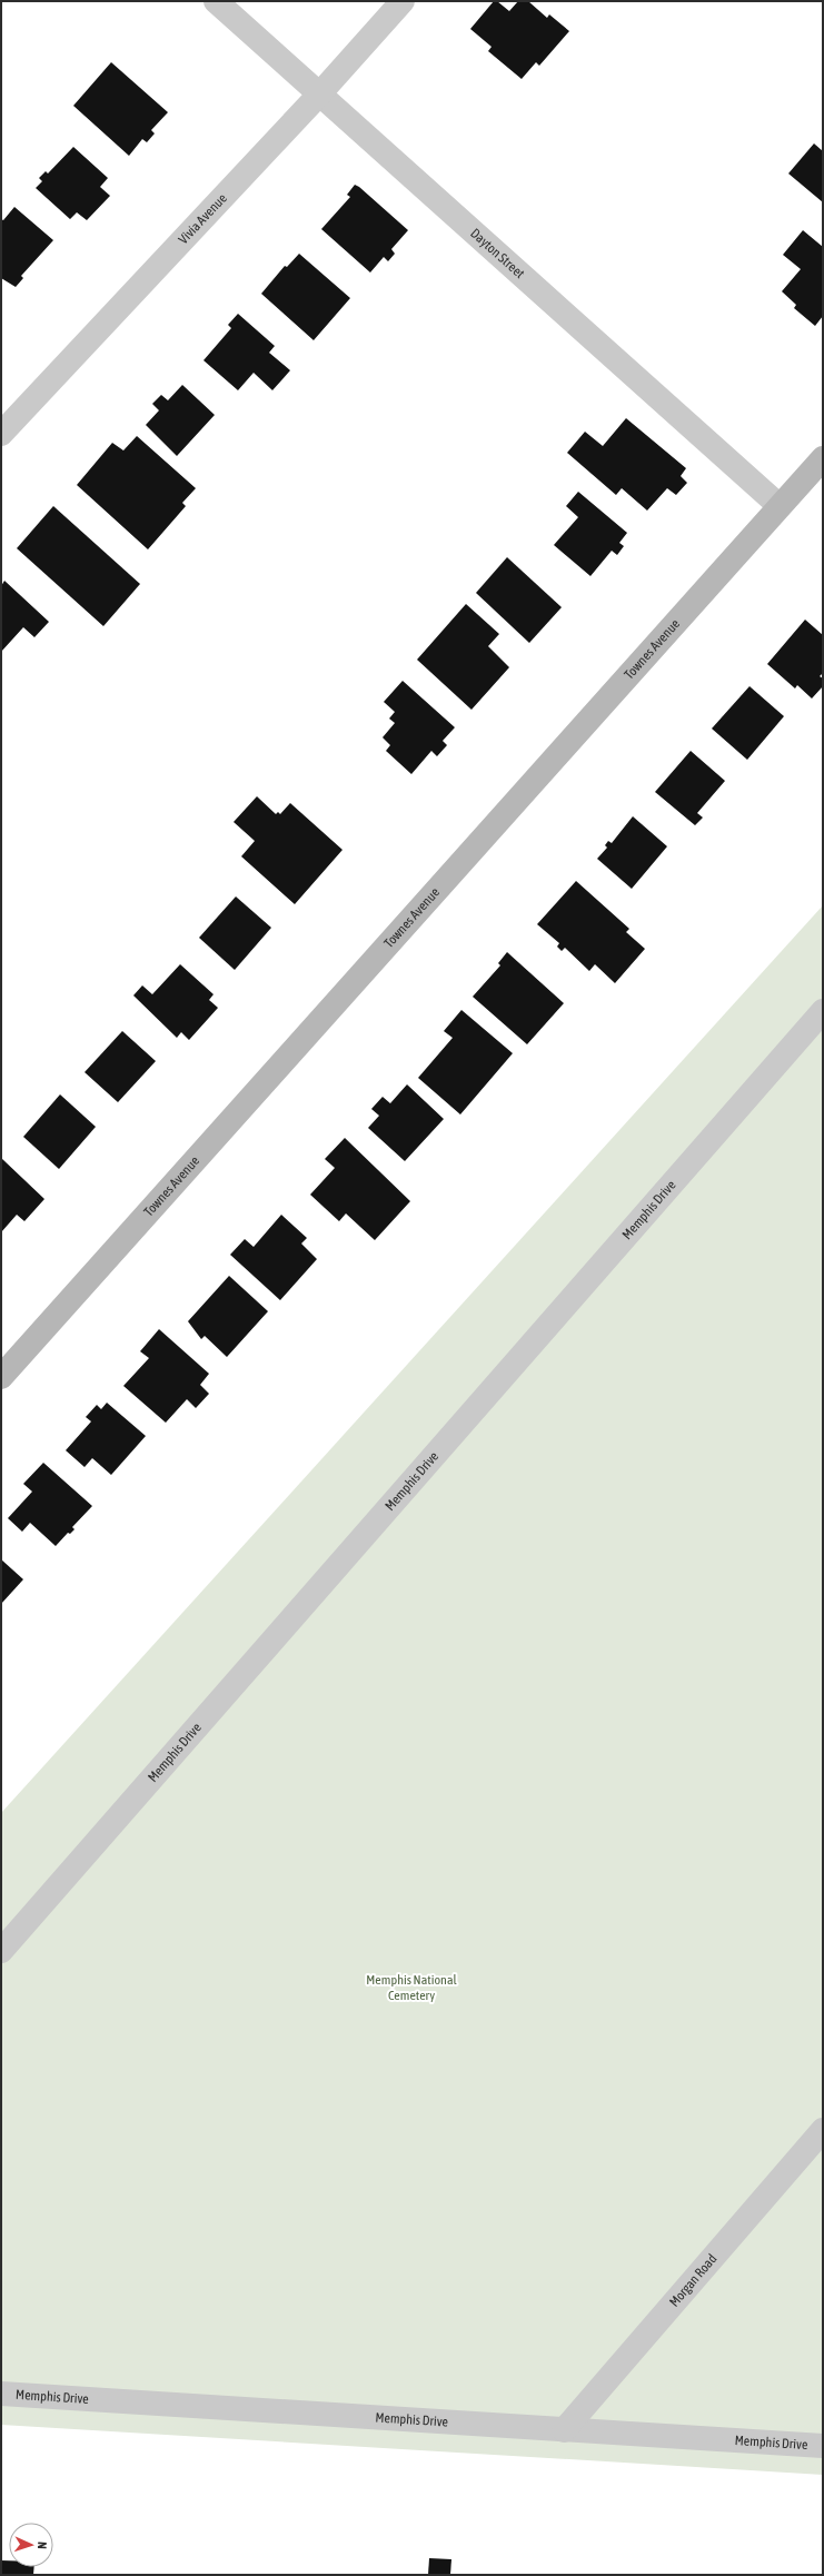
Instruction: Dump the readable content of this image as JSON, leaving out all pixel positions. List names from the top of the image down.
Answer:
{
  "streets": {
    "street": [
      "Vivia Avenue",
      "Dayton Street",
      "Townes Avenue",
      "Memphis Drive",
      "Morgan Road"
    ]
  },
  "crossings": [
    ["Vivia Avenue", "Dayton Street"],
    ["Dayton Street", "Townes Avenue"],
    ["Memphis Drive", "Morgan Road"]
  ],
  "parks": ["Memphis National Cemetery"],
  "north": "right"
}
